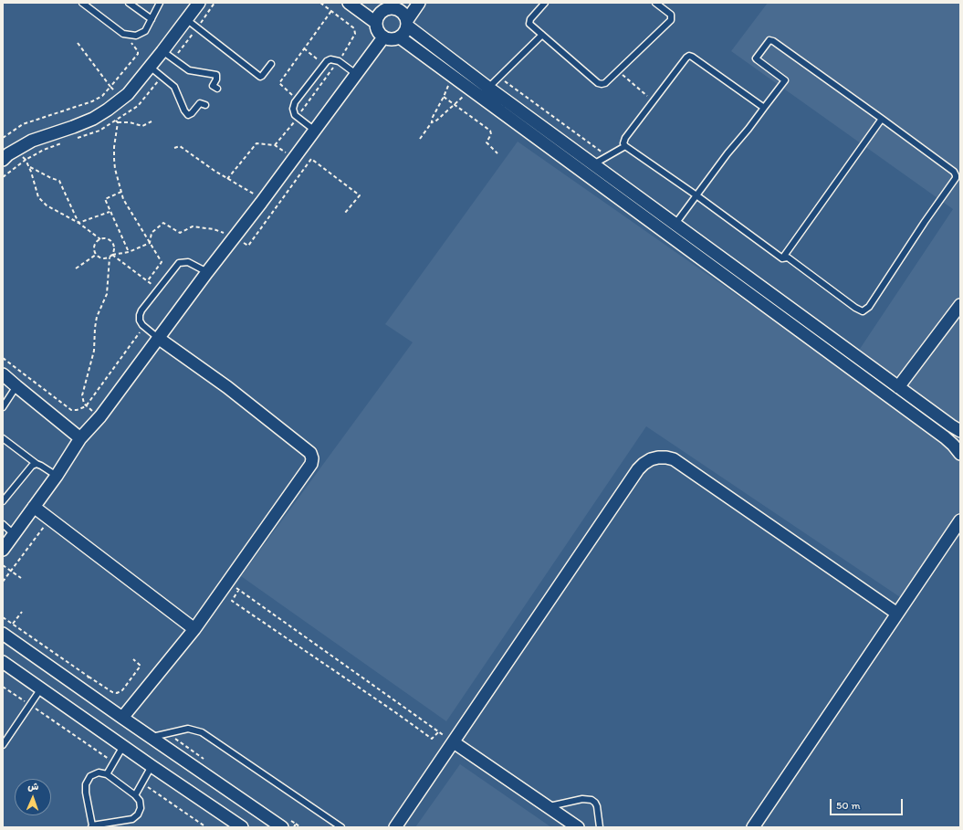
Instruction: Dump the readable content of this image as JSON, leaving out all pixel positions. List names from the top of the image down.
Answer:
{
  "scale_bar": "50 m",
  "north": "top"
}
